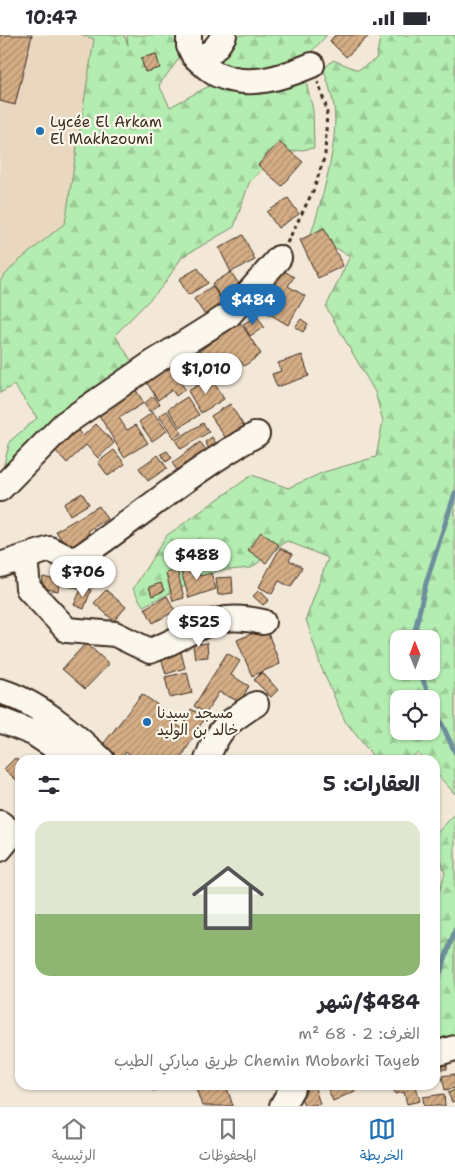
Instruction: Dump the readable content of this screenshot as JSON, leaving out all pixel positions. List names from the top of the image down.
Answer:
{
  "places": ["Lycée El Arkam El Makhzoumi", "مسجد سيدنا خالد بن الوليد"],
  "north": "top",
  "page": {
    "status": "10:47",
    "price": [
      "$484",
      "$1,010",
      "$488",
      "$706",
      "$525"
    ],
    "heading": "العقارات: 5",
    "list": [
      {
        "name": "$484/شهر",
        "note": "الغرف: 2 · 68 m² · Chemin Mobarki Tayeb طريق مباركي الطيب"
      }
    ],
    "tabs": ["الخريطة", "المحفوظات", "الرئيسية"]
  }
}
